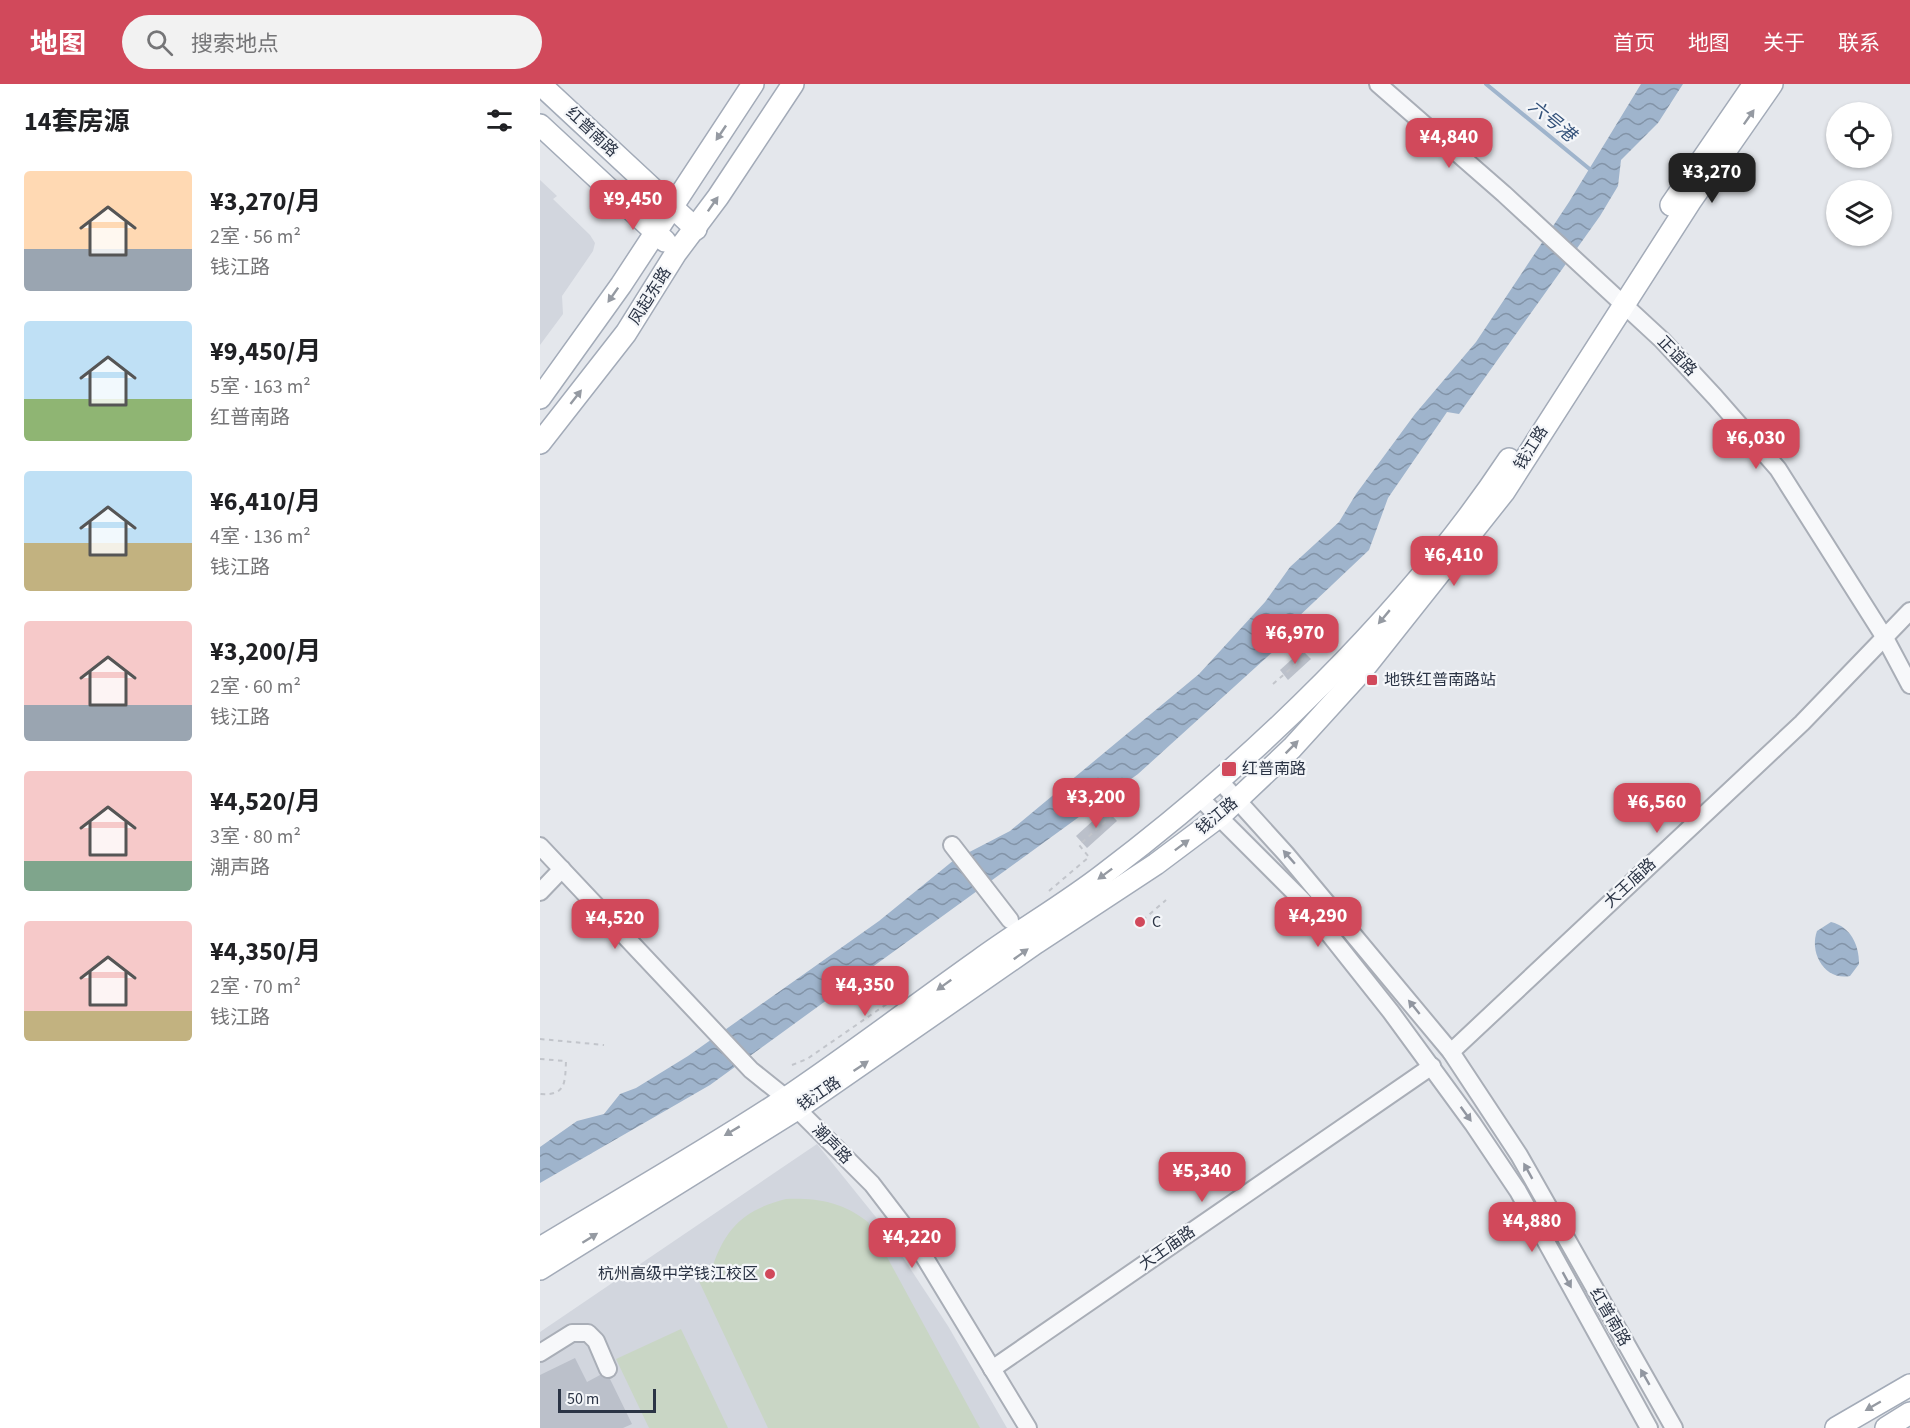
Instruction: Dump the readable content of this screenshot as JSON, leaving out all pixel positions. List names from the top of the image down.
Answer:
{
  "streets": {
    "main road": ["红普南路", "凤起东路", "钱江路"],
    "street": ["正谊路", "大王庙路", "潮声路"]
  },
  "crossings": [
    ["红普南路", "凤起东路"],
    ["红普南路", "钱江路"],
    ["红普南路", "大王庙路"],
    ["正谊路", "钱江路"],
    ["正谊路", "大王庙路"],
    ["钱江路", "潮声路"],
    ["大王庙路", "潮声路"]
  ],
  "water": ["六号港"],
  "places": {
    "transit": ["地铁红普南路站", "红普南路"],
    "other": ["C", "杭州高级中学钱江校区"]
  },
  "scale_bar": "50 m",
  "page": {
    "header": "地图",
    "search": "搜索地点",
    "nav": [
      "首页",
      "地图",
      "关于",
      "联系"
    ],
    "heading": "14套房源",
    "price": [
      "¥4,840",
      "¥3,270",
      "¥9,450",
      "¥6,030",
      "¥6,410",
      "¥6,970",
      "¥3,200",
      "¥6,560",
      "¥4,290",
      "¥4,520",
      "¥4,350",
      "¥5,340",
      "¥4,880",
      "¥4,220"
    ],
    "list": [
      {
        "name": "¥3,270/月",
        "note": "2室 · 56 m² · 钱江路"
      },
      {
        "name": "¥9,450/月",
        "note": "5室 · 163 m² · 红普南路"
      },
      {
        "name": "¥6,410/月",
        "note": "4室 · 136 m² · 钱江路"
      },
      {
        "name": "¥3,200/月",
        "note": "2室 · 60 m² · 钱江路"
      },
      {
        "name": "¥4,520/月",
        "note": "3室 · 80 m² · 潮声路"
      },
      {
        "name": "¥4,350/月",
        "note": "2室 · 70 m² · 钱江路"
      }
    ],
    "scale": "50 m"
  }
}
